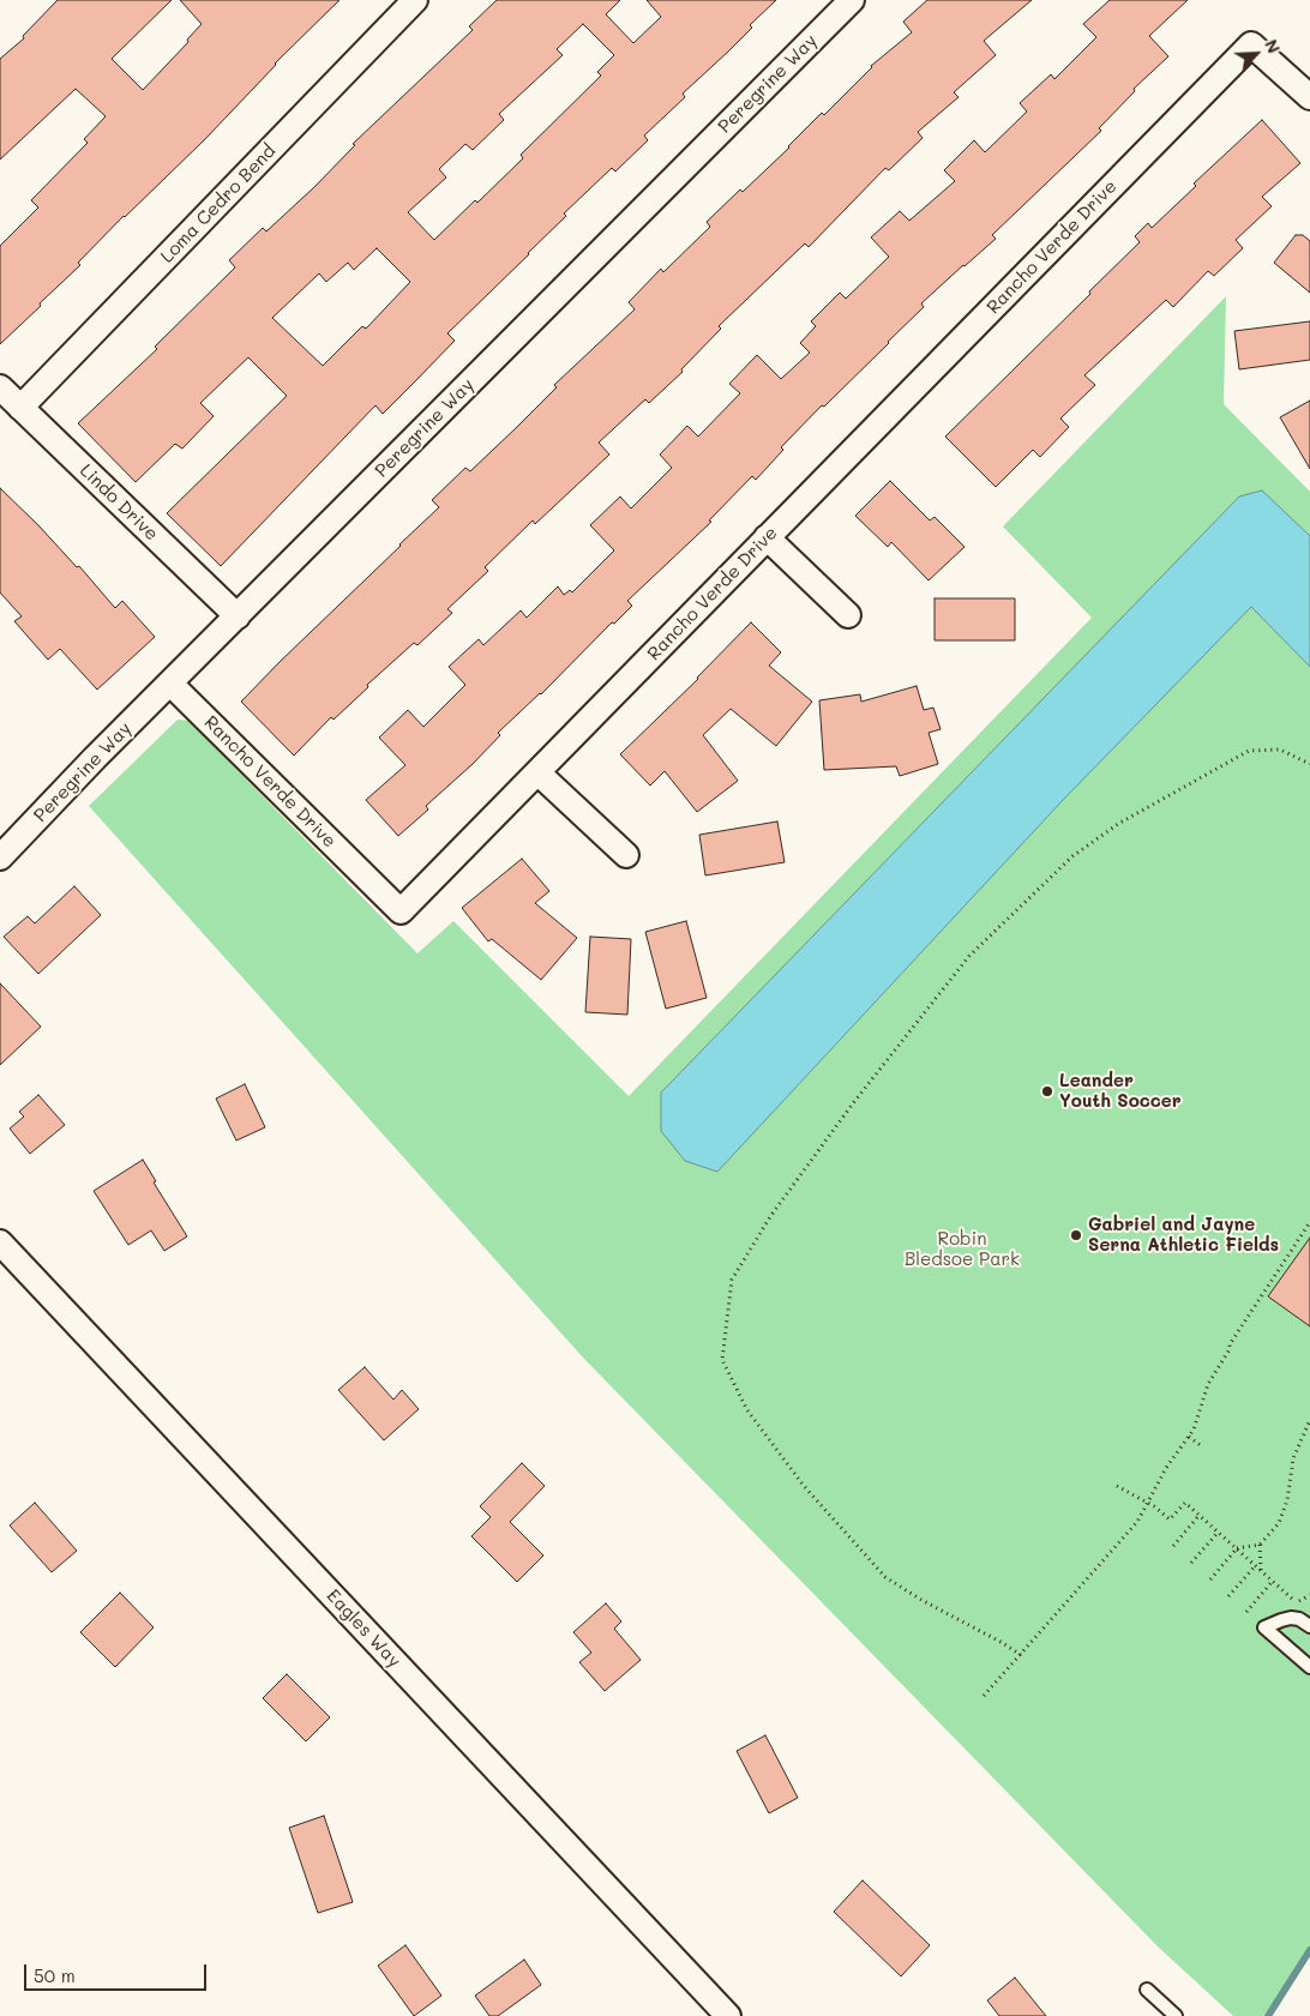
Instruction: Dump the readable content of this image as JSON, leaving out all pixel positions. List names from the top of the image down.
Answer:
{
  "streets": {
    "street": [
      "Peregrine Way",
      "Loma Cedro Bend",
      "Rancho Verde Drive",
      "Lindo Drive",
      "Eagles Way"
    ]
  },
  "crossings": [
    ["Peregrine Way", "Rancho Verde Drive"],
    ["Peregrine Way", "Lindo Drive"],
    ["Loma Cedro Bend", "Lindo Drive"]
  ],
  "parks": ["Robin Bledsoe Park"],
  "places": ["Leander Youth Soccer", "Gabriel and Jayne Serna Athletic Fields"],
  "scale_bar": "50 m",
  "north": "top right"
}
